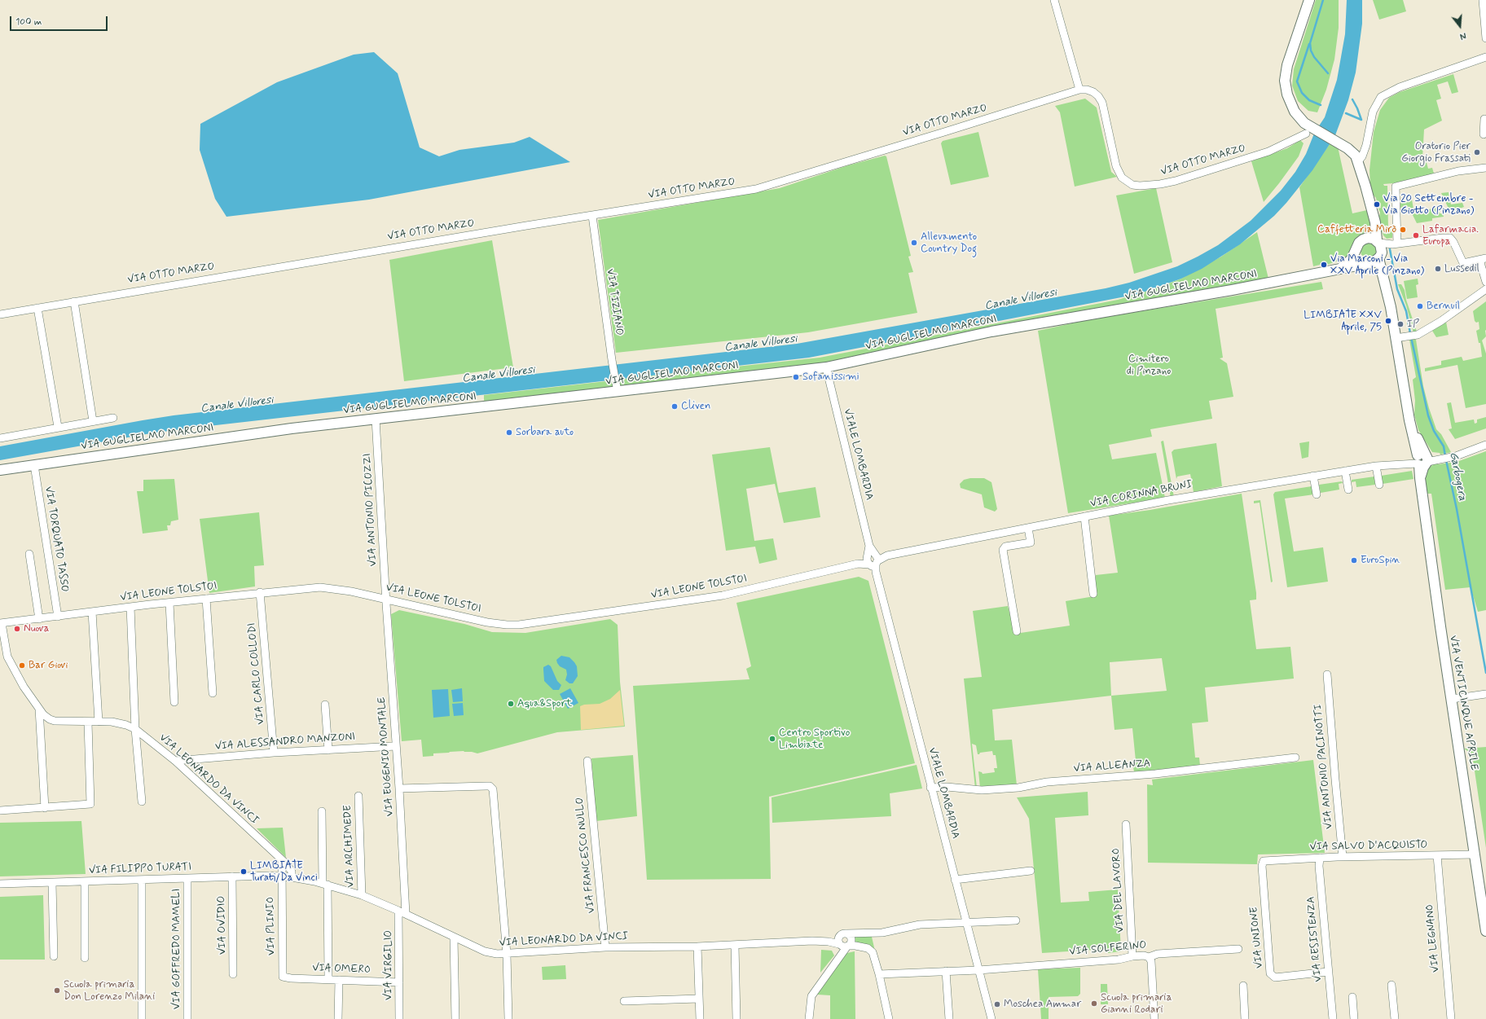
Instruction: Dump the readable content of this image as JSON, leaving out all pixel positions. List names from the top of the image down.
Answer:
{
  "streets": {
    "street": [
      "VIA OTTO MARZO",
      "VIA GUGLIELMO MARCONI",
      "VIA TIZIANO",
      "VIALE LOMBARDIA",
      "VIA CORINNA BRUNI",
      "VIA ANTONIO PICOZZI",
      "VIA TORQUATO TASSO",
      "VIA LEONE TOLSTOI",
      "VIA CARLO COLLODI",
      "VIA VENTICINQUE APRILE",
      "VIA ALESSANDRO MANZONI",
      "VIA EUGENIO MONTALE",
      "VIA ALLEANZA",
      "VIA ANTONIO PACINOTTI",
      "VIA LEONARDO DA VINCI",
      "VIA ARCHIMEDE",
      "VIA SALVO D'ACQUISTO",
      "VIA FRANCESCO NULLO",
      "VIA FILIPPO TURATI",
      "VIA DEL LAVORO",
      "VIA OVIDIO",
      "VIA PLINIO",
      "VIA UNIONE",
      "VIA LEGNANO",
      "VIA RESISTENZA",
      "VIA GOFFREDO MAMELI",
      "VIA SOLFERINO",
      "VIA VIRGILIO",
      "VIA OMERO"
    ]
  },
  "crossings": [
    ["VIA OTTO MARZO", "VIA TIZIANO"],
    ["VIA GUGLIELMO MARCONI", "VIA TIZIANO"],
    ["VIA GUGLIELMO MARCONI", "VIALE LOMBARDIA"],
    ["VIA GUGLIELMO MARCONI", "VIA ANTONIO PICOZZI"],
    ["VIA GUGLIELMO MARCONI", "VIA TORQUATO TASSO"],
    ["VIALE LOMBARDIA", "VIA CORINNA BRUNI"],
    ["VIALE LOMBARDIA", "VIA LEONE TOLSTOI"],
    ["VIALE LOMBARDIA", "VIA ALLEANZA"],
    ["VIALE LOMBARDIA", "VIA LEONARDO DA VINCI"],
    ["VIALE LOMBARDIA", "VIA SOLFERINO"],
    ["VIA CORINNA BRUNI", "VIA LEONE TOLSTOI"],
    ["VIA CORINNA BRUNI", "VIA VENTICINQUE APRILE"],
    ["VIA ANTONIO PICOZZI", "VIA LEONE TOLSTOI"],
    ["VIA ANTONIO PICOZZI", "VIA EUGENIO MONTALE"],
    ["VIA TORQUATO TASSO", "VIA LEONE TOLSTOI"],
    ["VIA LEONE TOLSTOI", "VIA CARLO COLLODI"],
    ["VIA LEONE TOLSTOI", "VIA EUGENIO MONTALE"],
    ["VIA CARLO COLLODI", "VIA ALESSANDRO MANZONI"],
    ["VIA VENTICINQUE APRILE", "VIA SALVO D'ACQUISTO"],
    ["VIA ALESSANDRO MANZONI", "VIA EUGENIO MONTALE"],
    ["VIA ALESSANDRO MANZONI", "VIA LEONARDO DA VINCI"],
    ["VIA EUGENIO MONTALE", "VIA LEONARDO DA VINCI"],
    ["VIA EUGENIO MONTALE", "VIA VIRGILIO"],
    ["VIA ANTONIO PACINOTTI", "VIA SALVO D'ACQUISTO"],
    ["VIA LEONARDO DA VINCI", "VIA ARCHIMEDE"],
    ["VIA LEONARDO DA VINCI", "VIA FRANCESCO NULLO"],
    ["VIA LEONARDO DA VINCI", "VIA FILIPPO TURATI"],
    ["VIA LEONARDO DA VINCI", "VIA PLINIO"],
    ["VIA LEONARDO DA VINCI", "VIA SOLFERINO"],
    ["VIA LEONARDO DA VINCI", "VIA VIRGILIO"],
    ["VIA SALVO D'ACQUISTO", "VIA UNIONE"],
    ["VIA SALVO D'ACQUISTO", "VIA LEGNANO"],
    ["VIA SALVO D'ACQUISTO", "VIA RESISTENZA"],
    ["VIA FILIPPO TURATI", "VIA OVIDIO"],
    ["VIA FILIPPO TURATI", "VIA PLINIO"],
    ["VIA FILIPPO TURATI", "VIA GOFFREDO MAMELI"],
    ["VIA DEL LAVORO", "VIA SOLFERINO"],
    ["VIA PLINIO", "VIA OMERO"],
    ["VIA UNIONE", "VIA RESISTENZA"],
    ["VIA VIRGILIO", "VIA OMERO"]
  ],
  "water": ["Canale Villoresi", "Garbogera"],
  "parks": ["Cimitero di Pinzano"],
  "places": [
    "Oratorio Pier Giorgio Frassati",
    "Via 20 Settembre - Via Giotto (Pinzano)",
    "Caffetteria Mirò",
    "Lafarmacia. Europa",
    "Allevamento Country Dog",
    "Via Marconi - Via XXV Aprile (Pinzano)",
    "Lussedil",
    "Bernuil",
    "LIMBIATE XXV Aprile, 75",
    "IP",
    "Sofanissimi",
    "Cliven",
    "Sorbara auto",
    "EuroSpin",
    "Nuova",
    "Bar Giovi",
    "Aqua&Sport",
    "Centro Sportivo Limbiate",
    "LIMBIATE Turati/Da Vinci",
    "Scuola primaria Don Lorenzo Milani",
    "Scuola primaria Gianni Rodari",
    "Moschea Ammar"
  ],
  "scale_bar": "100 m",
  "north": "bottom"
}
